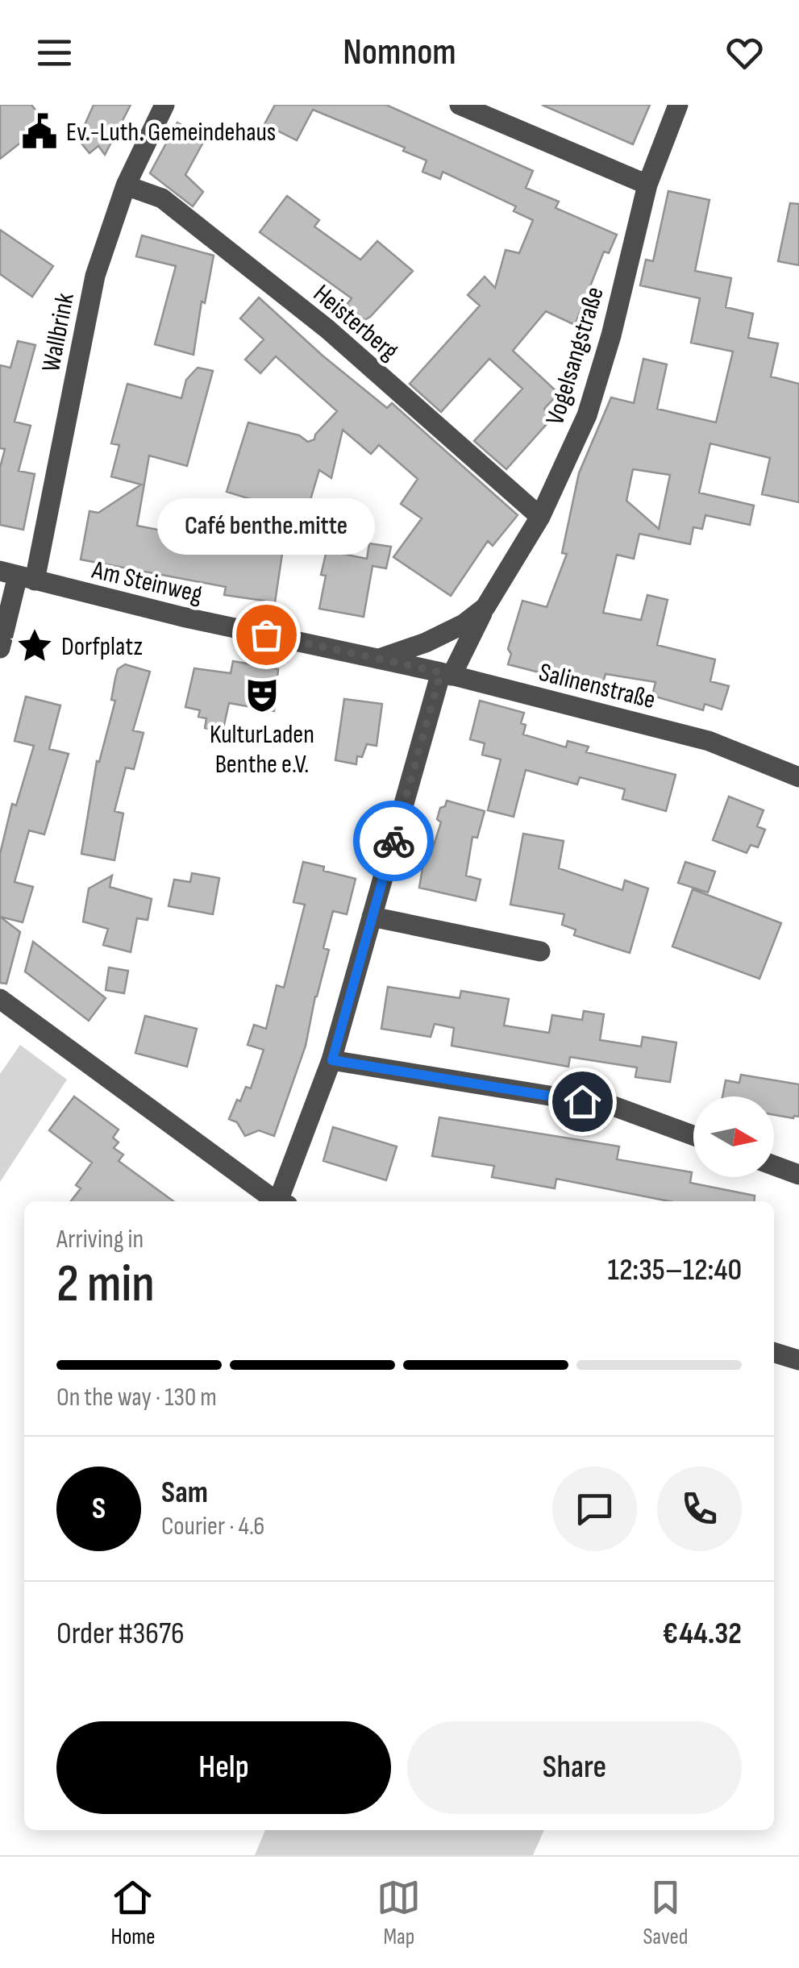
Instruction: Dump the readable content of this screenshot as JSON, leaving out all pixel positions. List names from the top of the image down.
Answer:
{
  "streets": {
    "street": [
      "Heisterberg",
      "Wallbrink",
      "Vogelsangstraße",
      "Am Steinweg",
      "Salinenstraße"
    ]
  },
  "crossings": [
    ["Heisterberg", "Wallbrink"],
    ["Heisterberg", "Vogelsangstraße"],
    ["Wallbrink", "Am Steinweg"],
    ["Vogelsangstraße", "Am Steinweg"],
    ["Vogelsangstraße", "Salinenstraße"],
    ["Am Steinweg", "Salinenstraße"]
  ],
  "places": {
    "public building": ["Ev.-Luth. Gemeindehaus"],
    "other": ["Café benthe.mitte"],
    "place": ["Dorfplatz"],
    "theatre": ["KulturLaden Benthe e.V."]
  },
  "north": "right",
  "page": {
    "header": "Nomnom",
    "bubble": "Café benthe.mitte",
    "heading": ["2 min", "Arriving in", "12:35–12:40"],
    "panel": [
      "Sam",
      "Courier · 4.6",
      "Order #3676",
      "€44.32"
    ],
    "bar": "On the way · 130 m",
    "round": "S",
    "buttons": ["Help", "Share"],
    "tabs": ["Home", "Map", "Saved"]
  }
}
